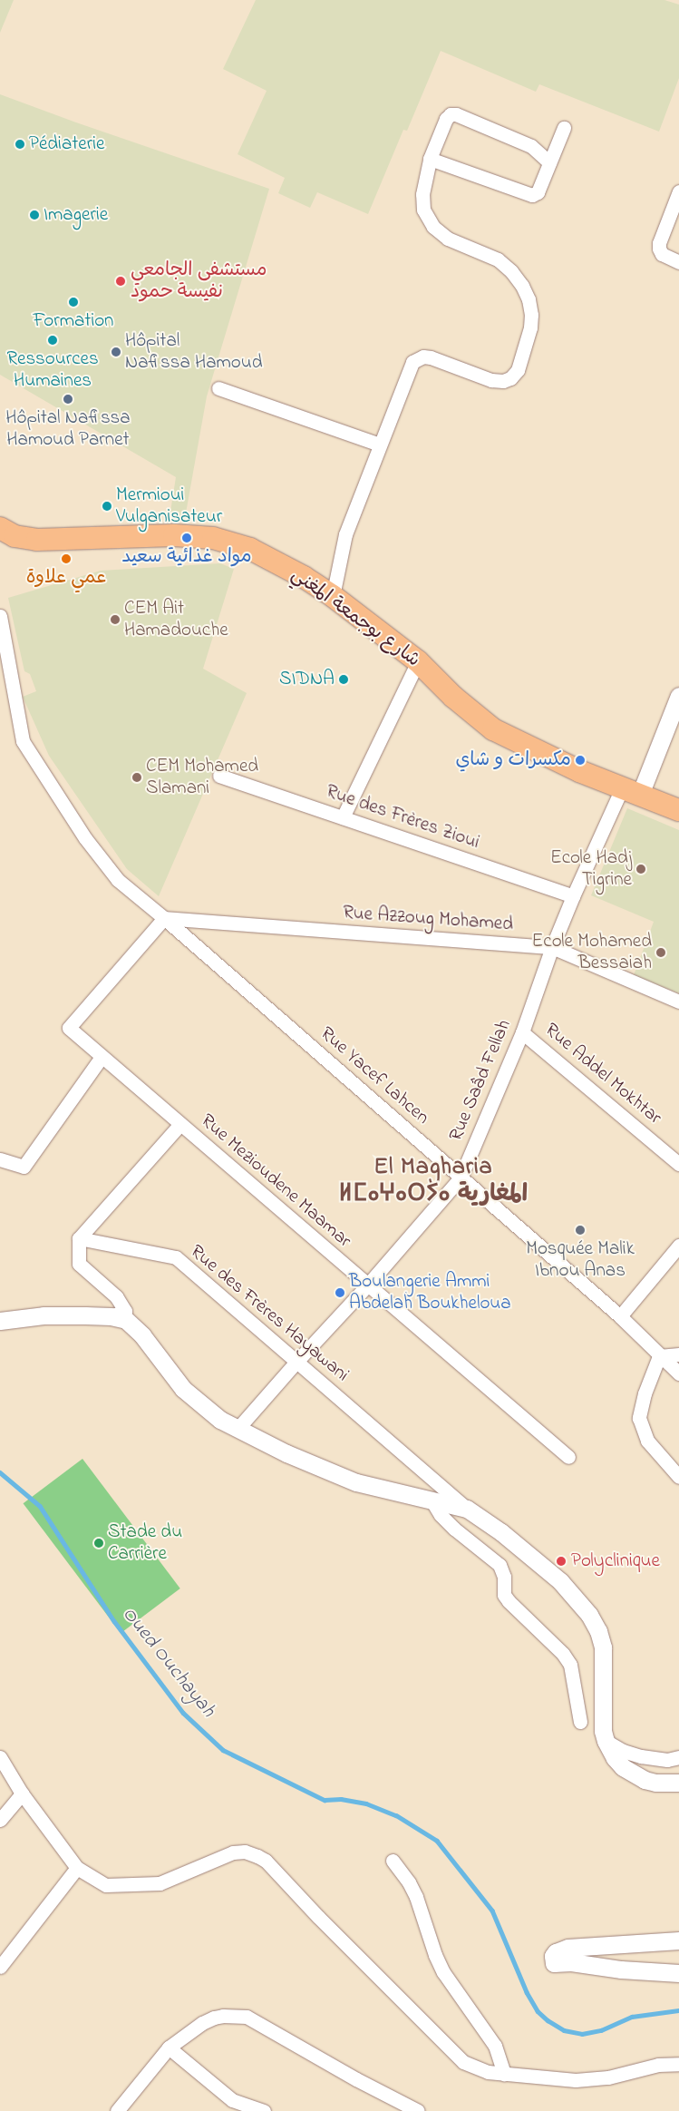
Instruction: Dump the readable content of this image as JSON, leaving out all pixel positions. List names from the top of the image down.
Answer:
{
  "streets": {
    "main road": ["شارع بوجمعة المغني"],
    "street": [
      "Rue des Frères Zioui",
      "Rue Azzoug Mohamed",
      "Rue Addel Mokhtar",
      "Rue Yacef Lahcen",
      "Rue Saâd Fellah",
      "Rue Mezioudene Maamar",
      "Rue des Frères Hayawani"
    ]
  },
  "crossings": [
    ["شارع بوجمعة المغني", "Rue Saâd Fellah"],
    ["Rue des Frères Zioui", "Rue Saâd Fellah"],
    ["Rue Azzoug Mohamed", "Rue Yacef Lahcen"],
    ["Rue Azzoug Mohamed", "Rue Saâd Fellah"],
    ["Rue Azzoug Mohamed", "Rue Mezioudene Maamar"],
    ["Rue Addel Mokhtar", "Rue Saâd Fellah"],
    ["Rue Yacef Lahcen", "Rue Saâd Fellah"],
    ["Rue Yacef Lahcen", "Rue Mezioudene Maamar"],
    ["Rue Saâd Fellah", "Rue Mezioudene Maamar"],
    ["Rue Saâd Fellah", "Rue des Frères Hayawani"]
  ],
  "districts": ["El Magharia ⵍⵎⴰⵖⴰⵔⵢⴰ المغارية"],
  "water": ["Oued Ouchayah"],
  "places": [
    "Pédiaterie",
    "Imagerie",
    "مستشفى الجامعي نفيسة حمود",
    "Formation",
    "Ressources Humaines",
    "Hôpital Nafissa Hamoud",
    "Hôpital Nafissa Hamoud Parnet",
    "Mermioui Vulganisateur",
    "مواد غذائية سعيد",
    "عمي علاوة",
    "CEM Ait Hamadouche",
    "SIDNA",
    "مكسرات و شاي",
    "CEM Mohamed Slamani",
    "Ecole Hadj Tigrine",
    "Ecole Mohamed Bessaiah",
    "Mosquée Malik Ibnou Anas",
    "Boulangerie Ammi Abdelah Boukheloua",
    "Stade du Carrière",
    "Polyclinique"
  ]
}
